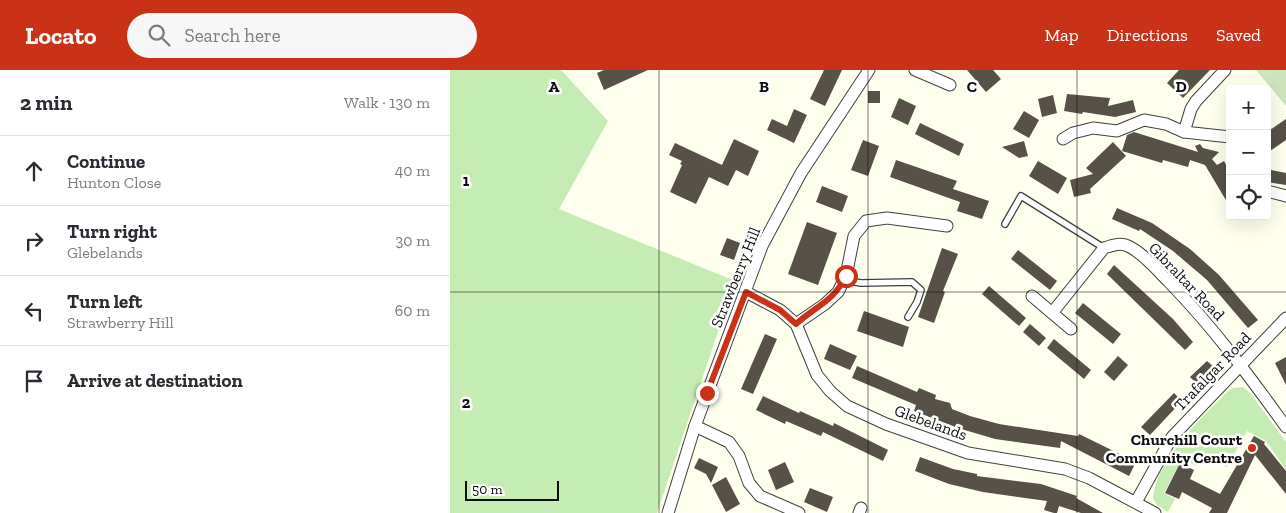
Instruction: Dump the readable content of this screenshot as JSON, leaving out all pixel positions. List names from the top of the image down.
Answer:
{
  "streets": {
    "street": [
      "Strawberry Hill",
      "Gibraltar Road",
      "Trafalgar Road",
      "Glebelands"
    ]
  },
  "crossings": [
    ["Strawberry Hill", "Glebelands"],
    ["Gibraltar Road", "Trafalgar Road"],
    ["Trafalgar Road", "Glebelands"]
  ],
  "places": ["Churchill Court Community Centre"],
  "scale_bar": "50 m",
  "page": {
    "header": "Locato",
    "search": "Search here",
    "nav": ["Map", "Directions", "Saved"],
    "heading": ["2 min", "Walk · 130 m"],
    "map_buttons": ["+", "−"],
    "list": [
      ["Continue", "Hunton Close", "40 m"],
      ["Turn right", "Glebelands", "30 m"],
      ["Turn left", "Strawberry Hill", "60 m"],
      "Arrive at destination"
    ],
    "scale": "50 m"
  },
  "grid": {
    "columns": [
      "A",
      "B",
      "C",
      "D"
    ],
    "rows": ["1", "2"]
  }
}
